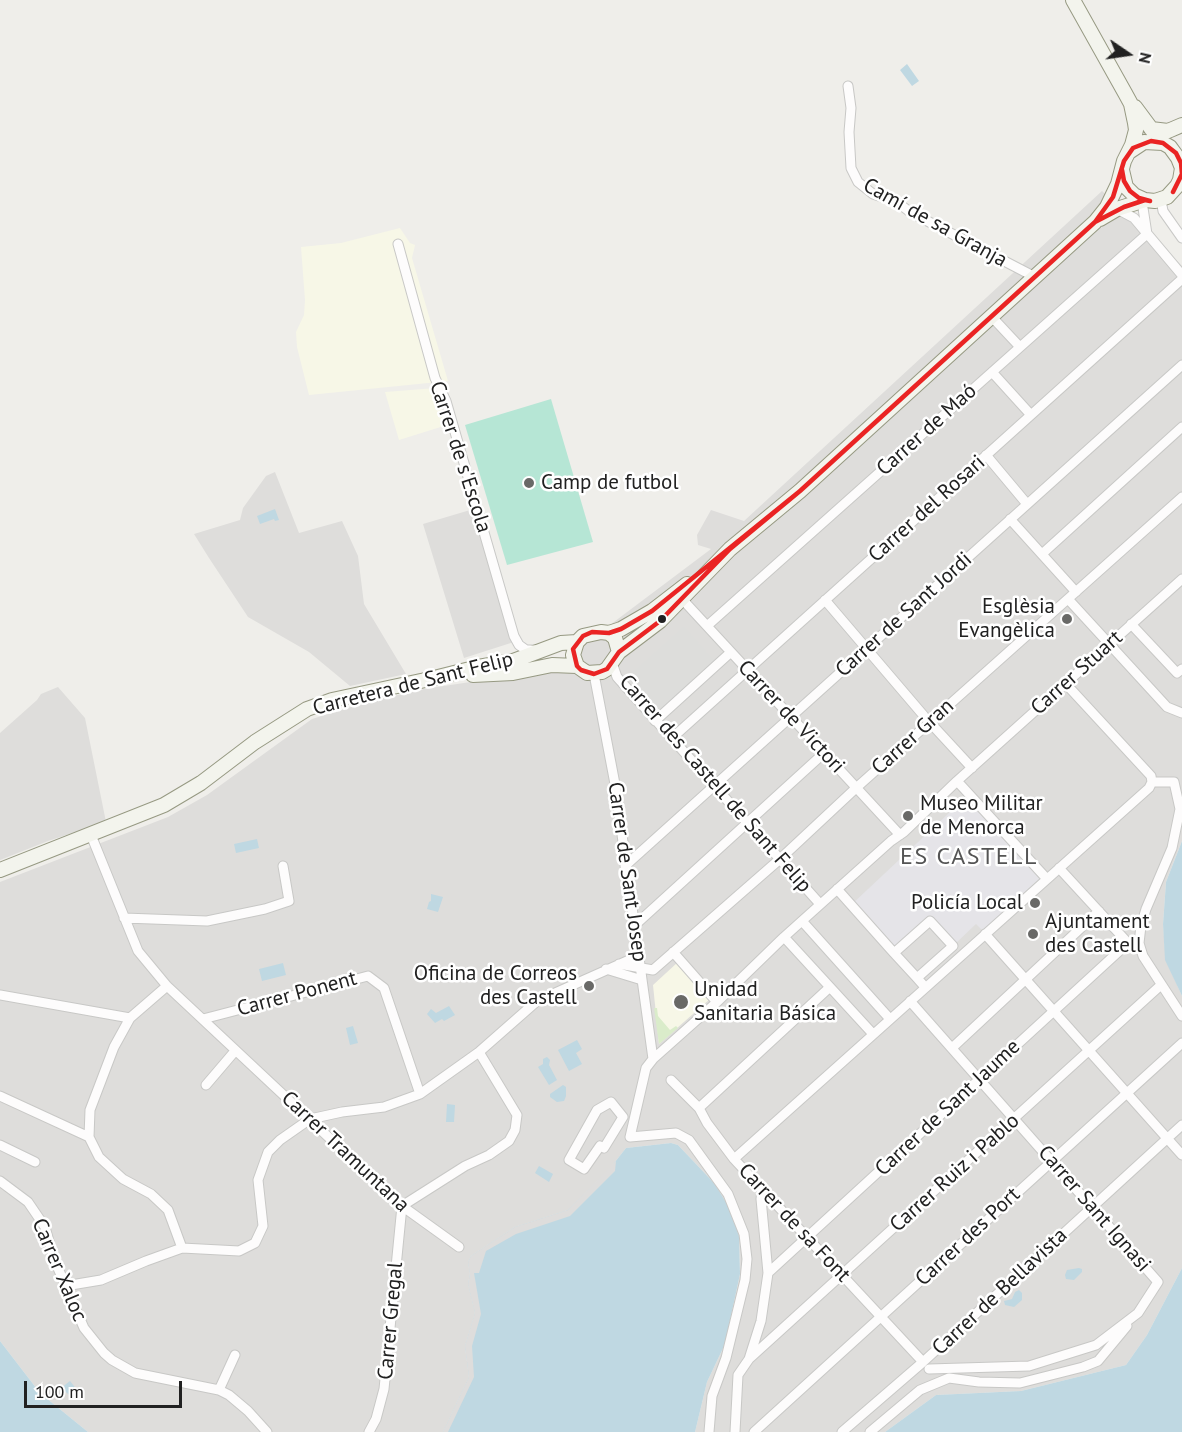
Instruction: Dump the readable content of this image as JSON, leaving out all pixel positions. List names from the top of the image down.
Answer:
{
  "streets": {
    "main road": ["Carretera de Sant Felip"],
    "street": [
      "Camí de sa Granja",
      "Carrer de Maó",
      "Carrer de s'Escola",
      "Carrer del Rosari",
      "Carrer de Sant Jordi",
      "Carrer Stuart",
      "Carrer de Victori",
      "Carrer Gran",
      "Carrer des Castell de Sant Felip",
      "Carrer de Sant Josep",
      "Carrer Ponent",
      "Carrer de Sant Jaume",
      "Carrer Tramuntana",
      "Carrer Ruiz i Pablo",
      "Carrer Sant Ignasi",
      "Carrer de sa Font",
      "Carrer des Port",
      "Carrer Xaloc",
      "Carrer de Bellavista",
      "Carrer Gregal"
    ]
  },
  "crossings": [
    ["Carrer de Maó", "Carrer de Victori"],
    ["Carrer de s'Escola", "Carretera de Sant Felip"],
    ["Carrer del Rosari", "Carrer de Victori"],
    ["Carrer del Rosari", "Carrer des Castell de Sant Felip"],
    ["Carrer de Sant Jordi", "Carrer de Victori"],
    ["Carrer de Sant Jordi", "Carrer des Castell de Sant Felip"],
    ["Carrer de Sant Jordi", "Carrer de Sant Josep"],
    ["Carrer Stuart", "Carrer de Victori"],
    ["Carretera de Sant Felip", "Carrer des Castell de Sant Felip"],
    ["Carretera de Sant Felip", "Carrer de Sant Josep"],
    ["Carretera de Sant Felip", "Carrer Tramuntana"],
    ["Carrer de Victori", "Carrer Gran"],
    ["Carrer Gran", "Carrer des Castell de Sant Felip"],
    ["Carrer Gran", "Carrer de Sant Josep"],
    ["Carrer des Castell de Sant Felip", "Carrer de Sant Josep"],
    ["Carrer Ponent", "Carrer Tramuntana"],
    ["Carrer de Sant Jaume", "Carrer Sant Ignasi"],
    ["Carrer de Sant Jaume", "Carrer de sa Font"],
    ["Carrer Tramuntana", "Carrer Gregal"],
    ["Carrer Ruiz i Pablo", "Carrer Sant Ignasi"],
    ["Carrer Ruiz i Pablo", "Carrer de sa Font"],
    ["Carrer Sant Ignasi", "Carrer des Port"],
    ["Carrer Sant Ignasi", "Carrer de Bellavista"],
    ["Carrer de sa Font", "Carrer des Port"],
    ["Carrer de sa Font", "Carrer de Bellavista"]
  ],
  "districts": ["ES CASTELL"],
  "places": [
    "Camp de futbol",
    "Esglèsia Evangèlica",
    "Museo Militar de Menorca",
    "Policía Local",
    "Ajuntament des Castell",
    "Oficina de Correos des Castell",
    "Unidad Sanitaria Básica"
  ],
  "scale_bar": "100 m",
  "north": "right"
}
